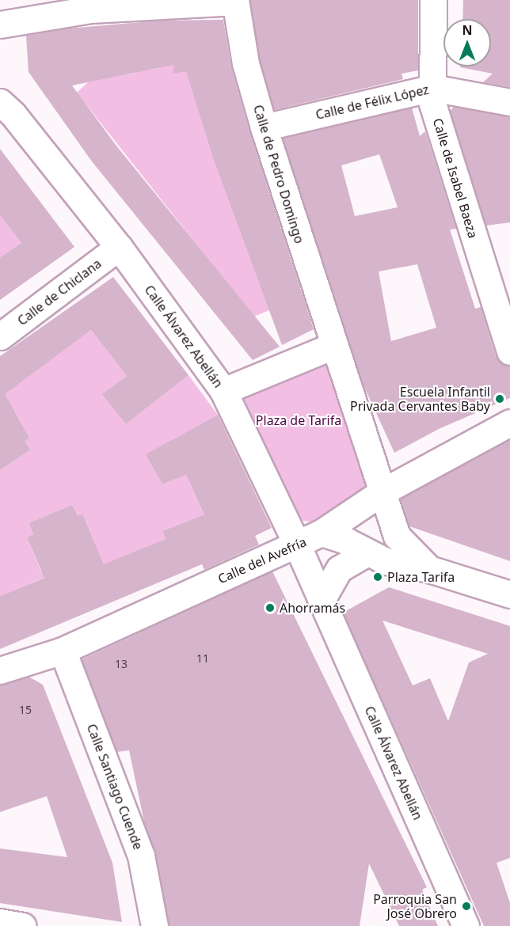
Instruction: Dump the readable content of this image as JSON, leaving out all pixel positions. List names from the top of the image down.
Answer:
{
  "streets": {
    "street": [
      "Calle de Félix López",
      "Calle de Pedro Domingo",
      "Calle de Isabel Baeza",
      "Calle de Chiclana",
      "Calle Álvarez Abellán",
      "Calle del Avefría",
      "Calle Santiago Cuende"
    ]
  },
  "crossings": [
    ["Calle de Félix López", "Calle de Pedro Domingo"],
    ["Calle de Félix López", "Calle de Isabel Baeza"],
    ["Calle de Chiclana", "Calle Álvarez Abellán"],
    ["Calle Álvarez Abellán", "Calle del Avefría"],
    ["Calle del Avefría", "Calle Santiago Cuende"]
  ],
  "parks": ["Plaza de Tarifa"],
  "places": [
    "Escuela Infantil Privada Cervantes Baby",
    "Plaza Tarifa",
    "Ahorramás",
    "Parroquia San José Obrero"
  ],
  "house_numbers": ["11", "13", "15"],
  "north": "top"
}
